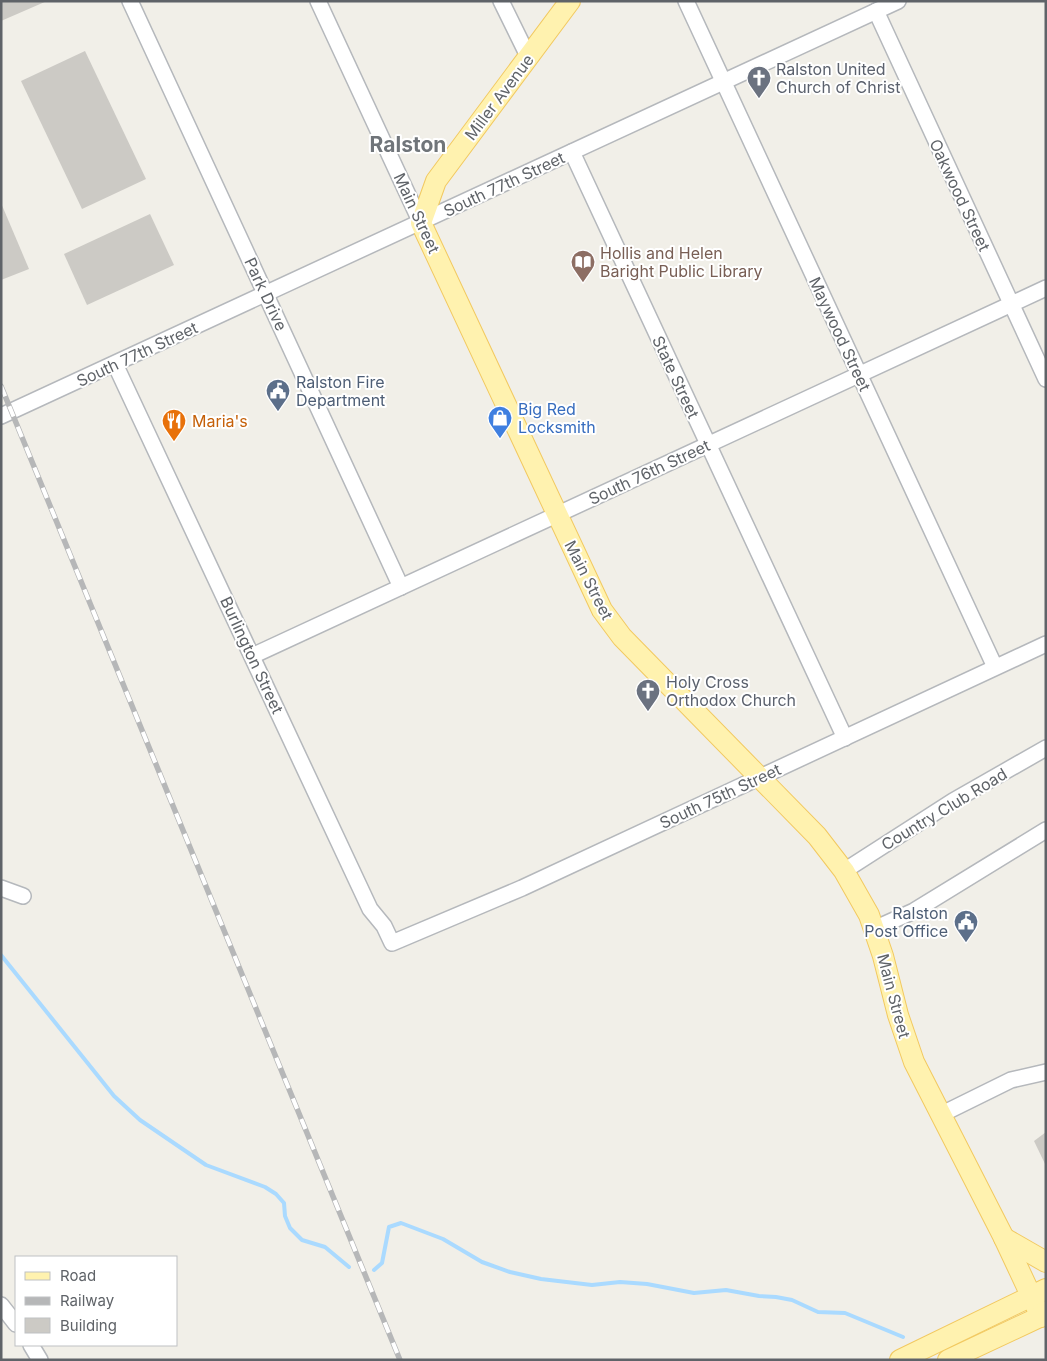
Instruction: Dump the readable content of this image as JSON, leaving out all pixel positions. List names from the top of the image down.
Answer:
{
  "streets": {
    "main road": ["Miller Avenue", "Main Street"],
    "street": [
      "South 77th Street",
      "Oakwood Street",
      "Park Drive",
      "Maywood Street",
      "State Street",
      "South 76th Street",
      "Burlington Street",
      "South 75th Street",
      "Country Club Road"
    ]
  },
  "crossings": [
    ["Miller Avenue", "South 77th Street"],
    ["Miller Avenue", "Main Street"],
    ["South 77th Street", "Oakwood Street"],
    ["South 77th Street", "Main Street"],
    ["South 77th Street", "Park Drive"],
    ["South 77th Street", "Maywood Street"],
    ["South 77th Street", "State Street"],
    ["South 77th Street", "Burlington Street"],
    ["Oakwood Street", "South 76th Street"],
    ["Main Street", "South 76th Street"],
    ["Main Street", "South 75th Street"],
    ["Main Street", "Country Club Road"],
    ["Park Drive", "South 76th Street"],
    ["Maywood Street", "South 76th Street"],
    ["Maywood Street", "South 75th Street"],
    ["State Street", "South 76th Street"],
    ["State Street", "South 75th Street"],
    ["South 76th Street", "Burlington Street"],
    ["Burlington Street", "South 75th Street"]
  ],
  "districts": ["Ralston"],
  "places": {
    "church": ["Ralston United Church of Christ", "Holy Cross Orthodox Church"],
    "library": ["Hollis and Helen Baright Public Library"],
    "public building": ["Ralston Fire Department", "Ralston Post Office"],
    "shop": ["Big Red Locksmith"],
    "restaurant": ["Maria's"]
  },
  "legend": ["Road", "Railway", "Building"]
}
